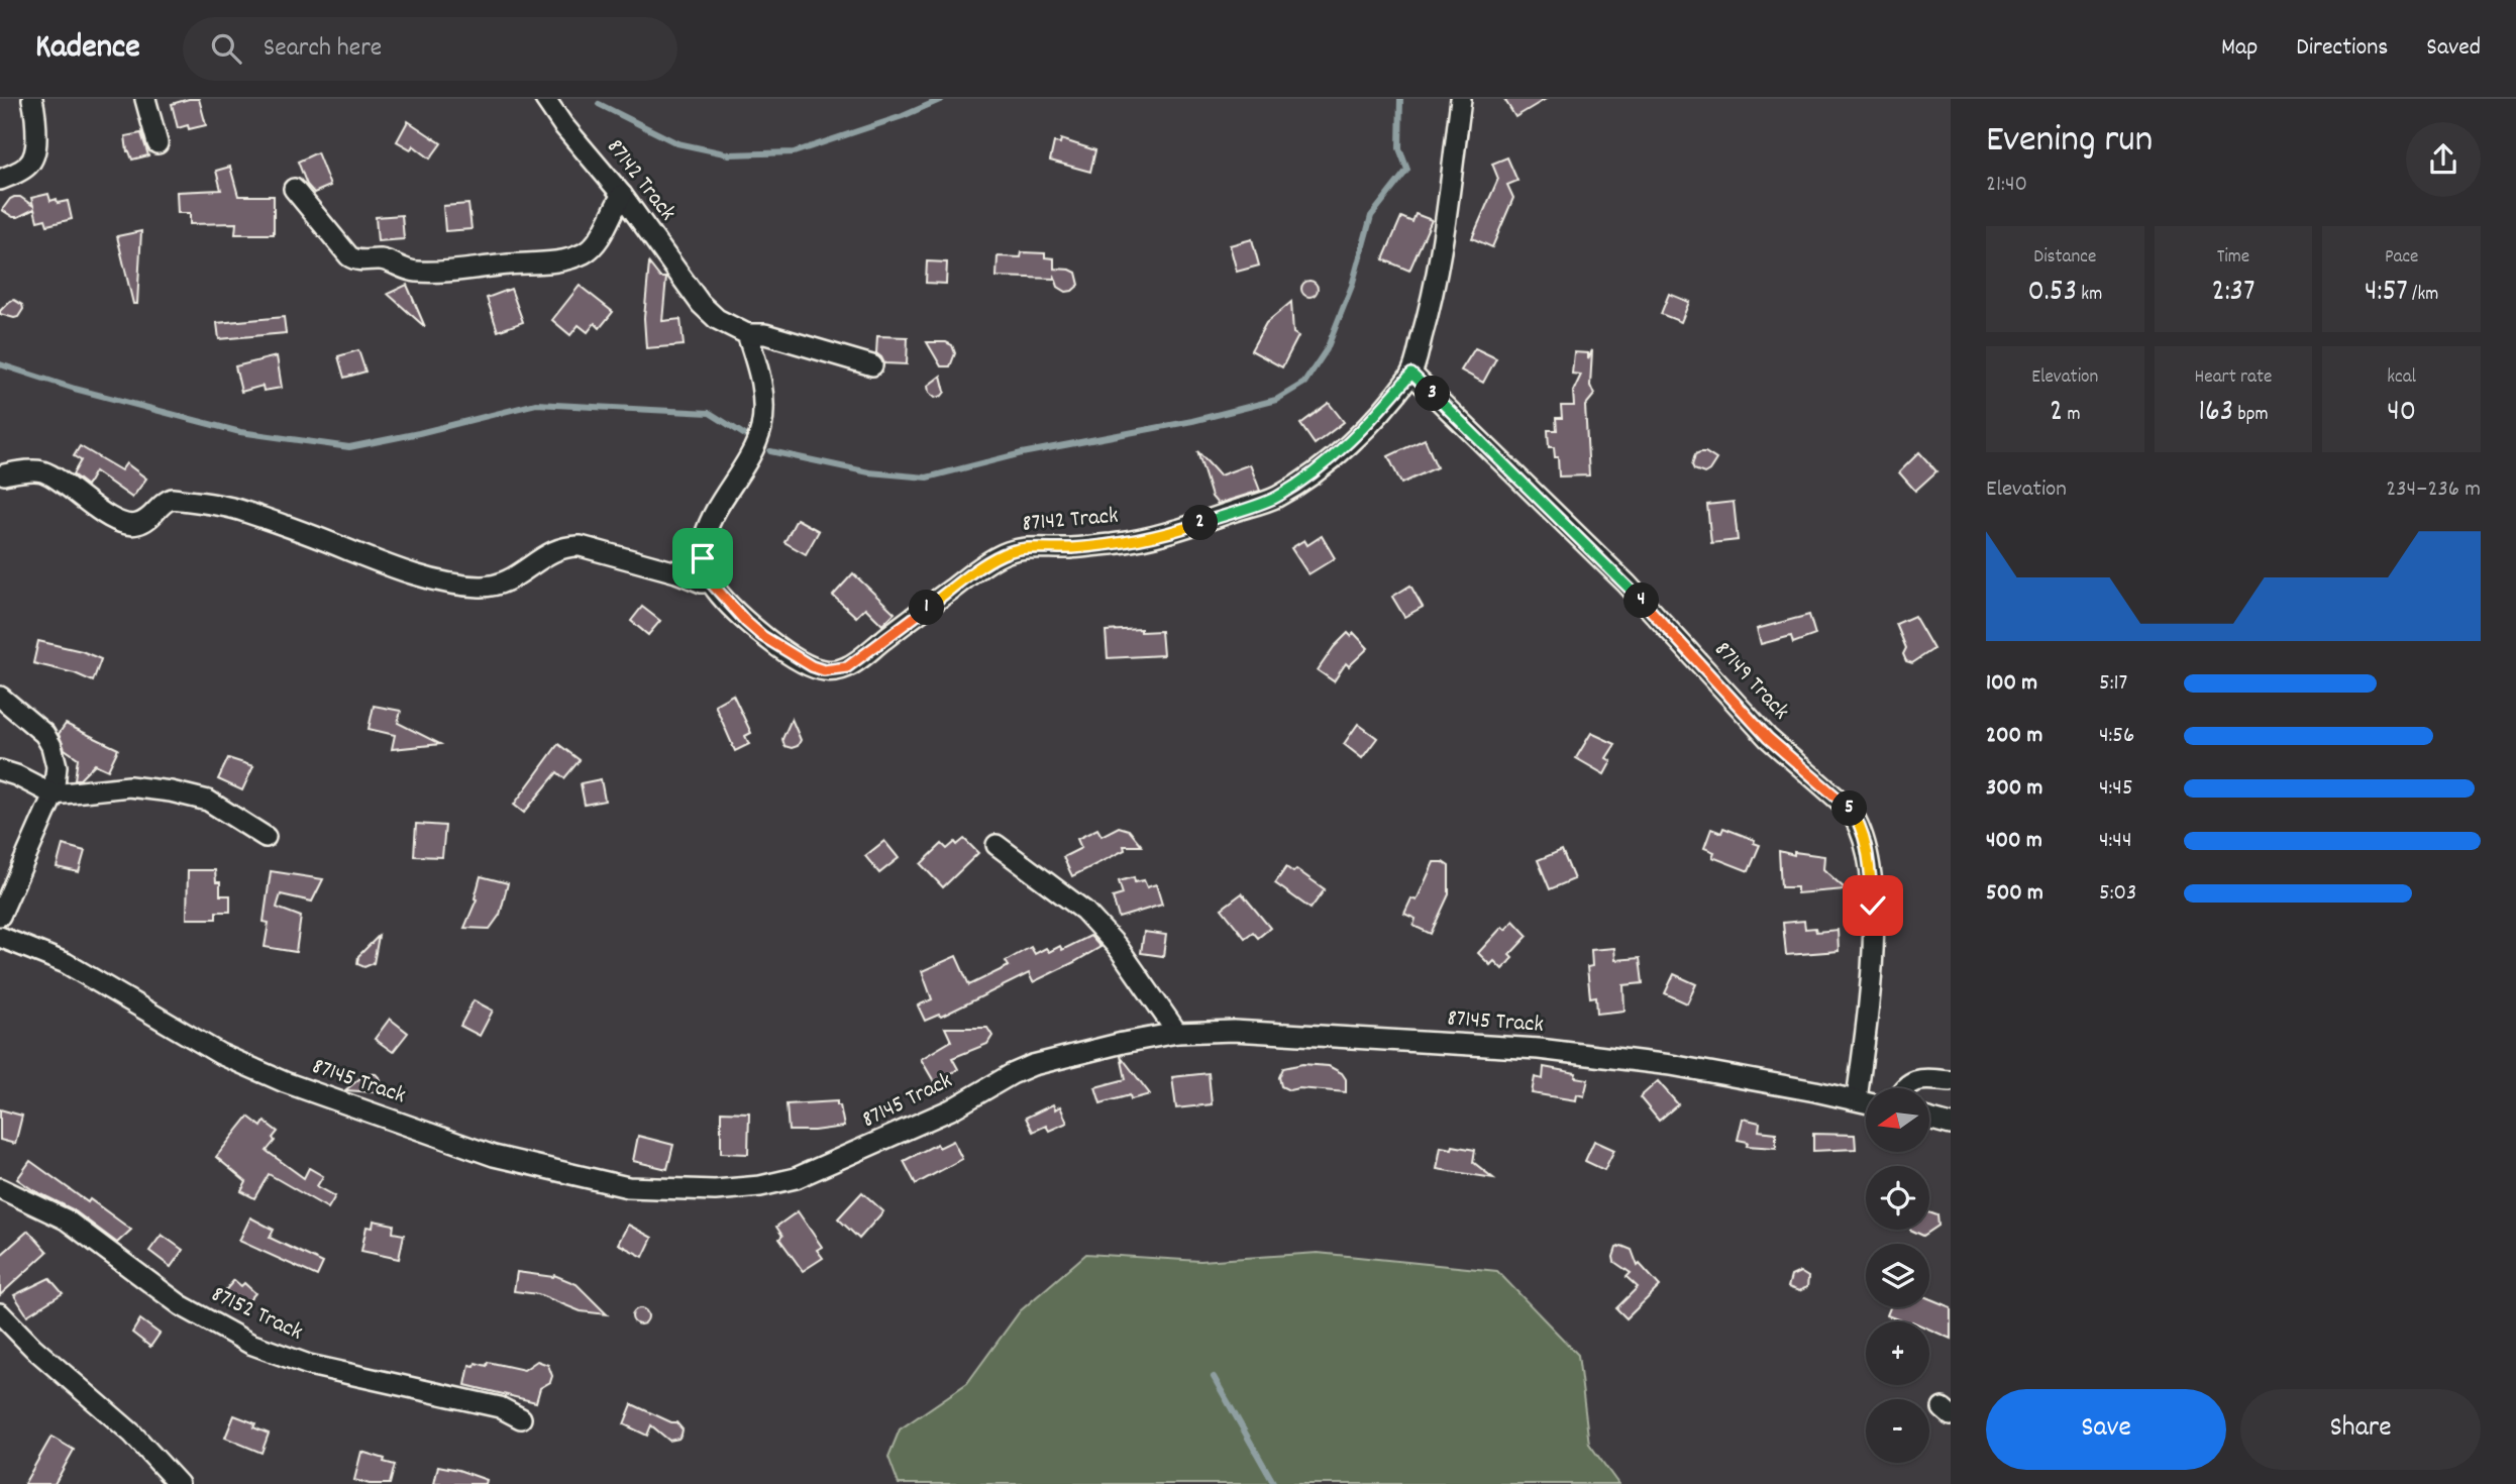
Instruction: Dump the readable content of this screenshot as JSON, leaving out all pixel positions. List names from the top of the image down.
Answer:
{
  "streets": {
    "street": [
      "87142 Track",
      "87149 Track",
      "87145 Track",
      "87152 Track"
    ]
  },
  "crossings": [
    ["87142 Track", "87149 Track"],
    ["87149 Track", "87145 Track"]
  ],
  "north": "left",
  "page": {
    "header": "Kadence",
    "search": "Search here",
    "nav": ["Map", "Directions", "Saved"],
    "heading": ["Evening run", "21:40"],
    "stats": [
      ["Distance", "0.53 km"],
      ["Time", "2:37"],
      ["Pace", "4:57 /km"],
      ["Elevation", "2 m"],
      ["Heart rate", "163 bpm"],
      ["kcal", "40"]
    ],
    "pins": [
      "3",
      "2",
      "4",
      "1",
      "5"
    ],
    "chart": ["Elevation", "234–236 m"],
    "list": [
      {
        "name": "100 m",
        "note": "5:17"
      },
      {
        "name": "200 m",
        "note": "4:56"
      },
      {
        "name": "300 m",
        "note": "4:45"
      },
      {
        "name": "400 m",
        "note": "4:44"
      },
      {
        "name": "500 m",
        "note": "5:03"
      }
    ],
    "map_buttons": ["+", "−"],
    "buttons": ["Save", "Share"]
  }
}
